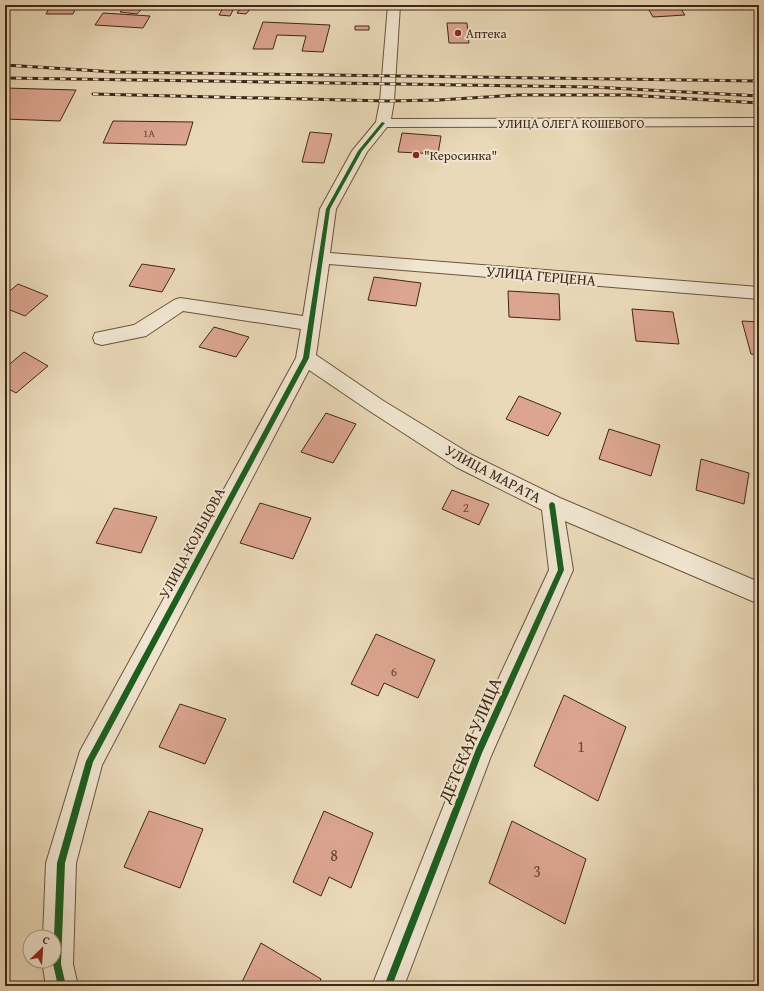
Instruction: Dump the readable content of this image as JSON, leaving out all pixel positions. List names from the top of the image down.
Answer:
{
  "streets": {
    "street": [
      "УЛИЦА ОЛЕГА КОШЕВОГО",
      "УЛИЦА ГЕРЦЕНА",
      "УЛИЦА МАРАТА",
      "УЛИЦА КОЛЬЦОВА",
      "ДЕТСКАЯ УЛИЦА"
    ]
  },
  "crossings": [
    ["УЛИЦА ОЛЕГА КОШЕВОГО", "УЛИЦА КОЛЬЦОВА"],
    ["УЛИЦА ГЕРЦЕНА", "УЛИЦА КОЛЬЦОВА"],
    ["УЛИЦА МАРАТА", "УЛИЦА КОЛЬЦОВА"],
    ["УЛИЦА МАРАТА", "ДЕТСКАЯ УЛИЦА"]
  ],
  "places": ["Аптека", "\"Керосинка\""],
  "house_numbers": [
    "1А",
    "2",
    "6",
    "1",
    "8",
    "3"
  ],
  "north": "top right"
}
